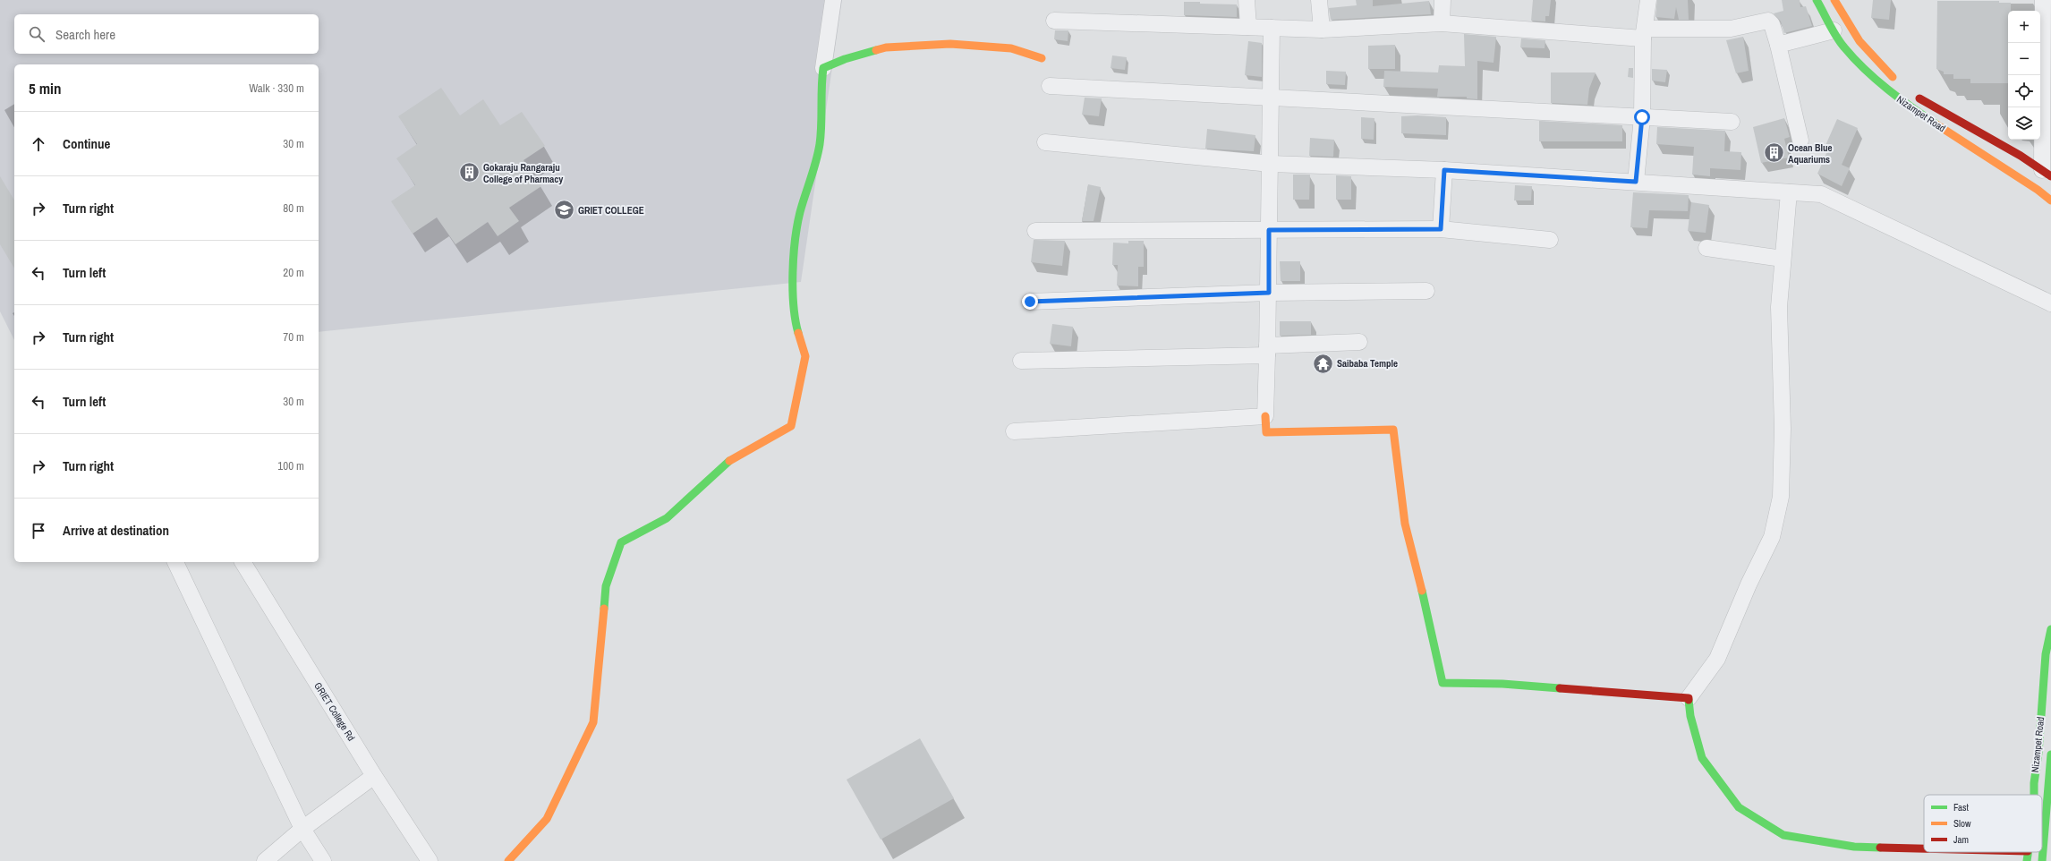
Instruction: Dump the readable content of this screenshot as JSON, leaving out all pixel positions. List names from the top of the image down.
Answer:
{
  "streets": {
    "street": ["Nizampet Road", "GRIET College Rd"]
  },
  "places": {
    "building": ["Ocean Blue Aquariums", "Gokaraju Rangaraju College of Pharmacy"],
    "school or university": ["GRIET COLLEGE"],
    "temple": ["Saibaba Temple"]
  },
  "legend": ["Fast", "Slow", "Jam"],
  "page": {
    "map_buttons": ["+", "−"],
    "search": "Search here",
    "heading": ["5 min", "Walk · 330 m"],
    "list": [
      ["Continue", "30 m"],
      ["Turn right", "80 m"],
      ["Turn left", "20 m"],
      ["Turn right", "70 m"],
      ["Turn left", "30 m"],
      ["Turn right", "100 m"],
      "Arrive at destination"
    ]
  }
}
